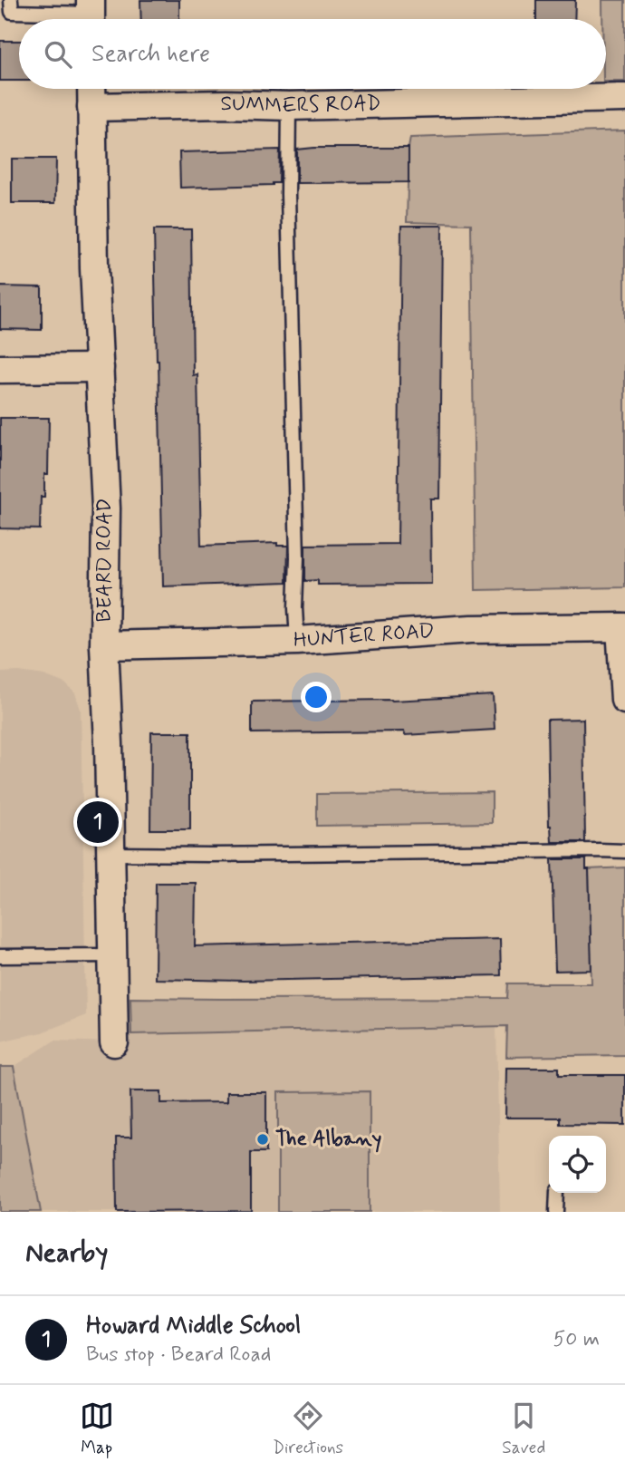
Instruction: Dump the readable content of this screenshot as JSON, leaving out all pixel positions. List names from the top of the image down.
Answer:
{
  "streets": {
    "street": ["SUMMERS ROAD", "BEARD ROAD", "HUNTER ROAD"]
  },
  "crossings": [
    ["SUMMERS ROAD", "BEARD ROAD"],
    ["BEARD ROAD", "HUNTER ROAD"]
  ],
  "places": ["The Albany"],
  "page": {
    "search": "Search here",
    "pins": "1",
    "heading": "Nearby",
    "list": [
      {
        "mark": "1",
        "name": "Howard Middle School",
        "note": "Bus stop · Beard Road",
        "value": "50 m"
      }
    ],
    "nav": ["Map", "Directions", "Saved"]
  }
}
